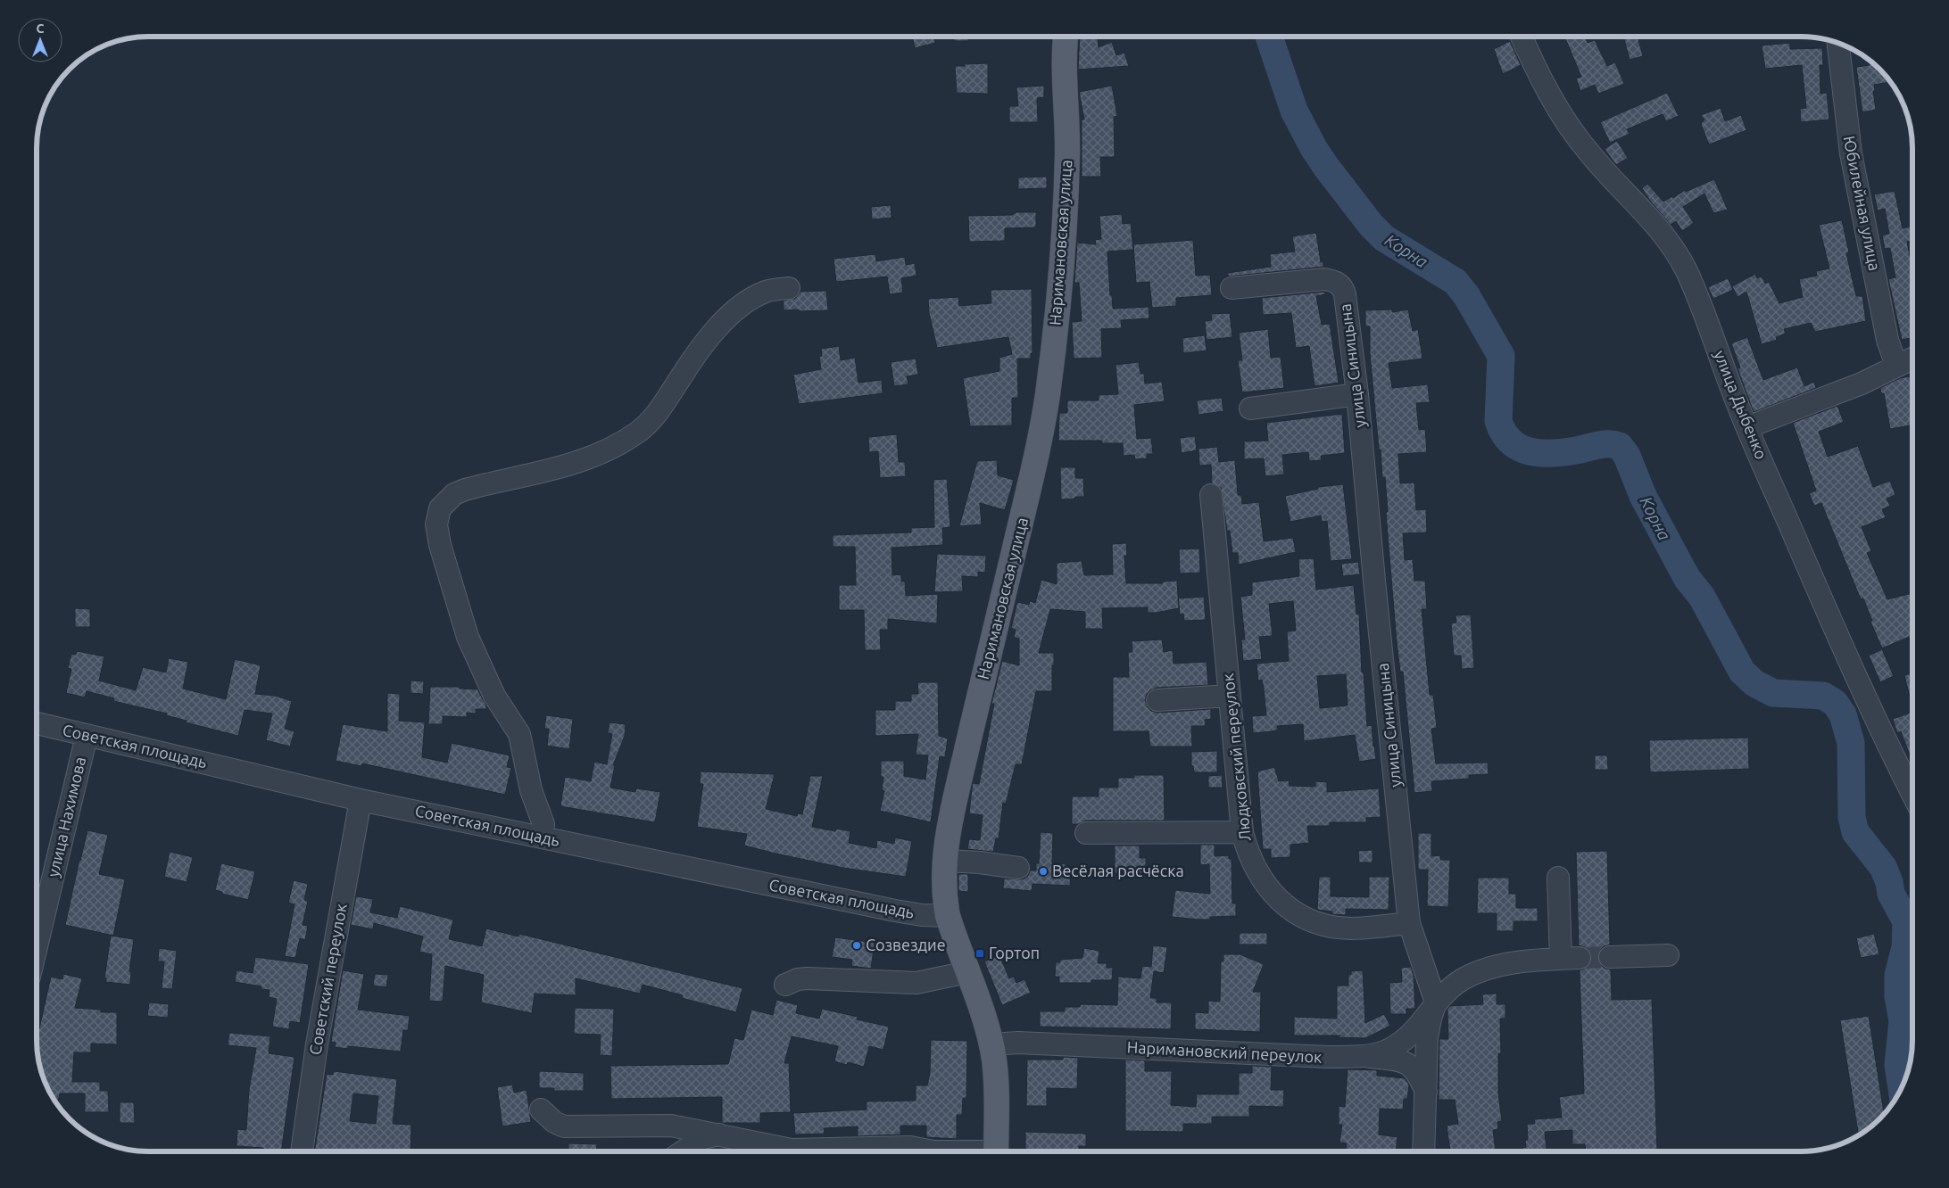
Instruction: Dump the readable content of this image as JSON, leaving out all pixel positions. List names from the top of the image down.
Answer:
{
  "streets": {
    "main road": ["Наримановская улица"],
    "street": [
      "Юбилейная улица",
      "улица Синицына",
      "улица Дыбенко",
      "Советская площадь",
      "Людковский переулок",
      "улица Нахимова",
      "Советский переулок",
      "Наримановский переулок"
    ]
  },
  "crossings": [
    ["Наримановская улица", "Советская площадь"],
    ["Наримановская улица", "Наримановский переулок"],
    ["улица Синицына", "Людковский переулок"],
    ["улица Синицына", "Наримановский переулок"],
    ["Советская площадь", "улица Нахимова"],
    ["Советская площадь", "Советский переулок"]
  ],
  "water": ["Корна"],
  "places": {
    "other": ["Весёлая расчёска", "Созвездие"],
    "transit": ["Гортоп"]
  },
  "north": "top"
}
